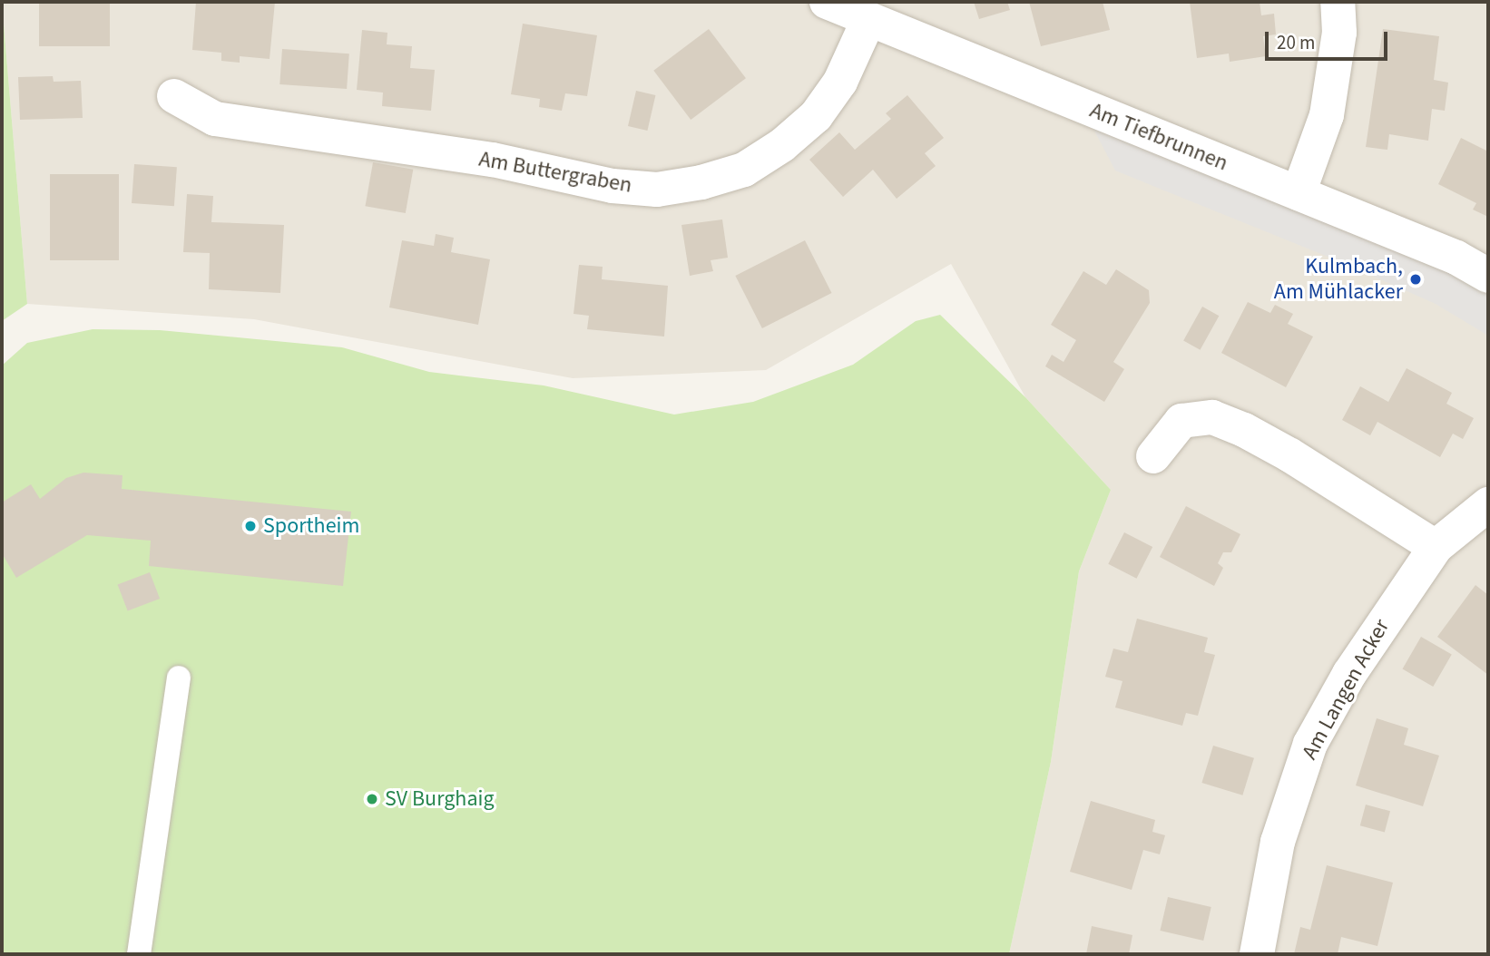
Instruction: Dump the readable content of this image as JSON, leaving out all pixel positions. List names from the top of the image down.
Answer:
{
  "streets": {
    "street": ["Am Tiefbrunnen", "Am Buttergraben", "Am Langen Acker"]
  },
  "crossings": [
    ["Am Tiefbrunnen", "Am Buttergraben"]
  ],
  "places": ["Kulmbach, Am Mühlacker", "Sportheim", "SV Burghaig"],
  "scale_bar": "20 m"
}
